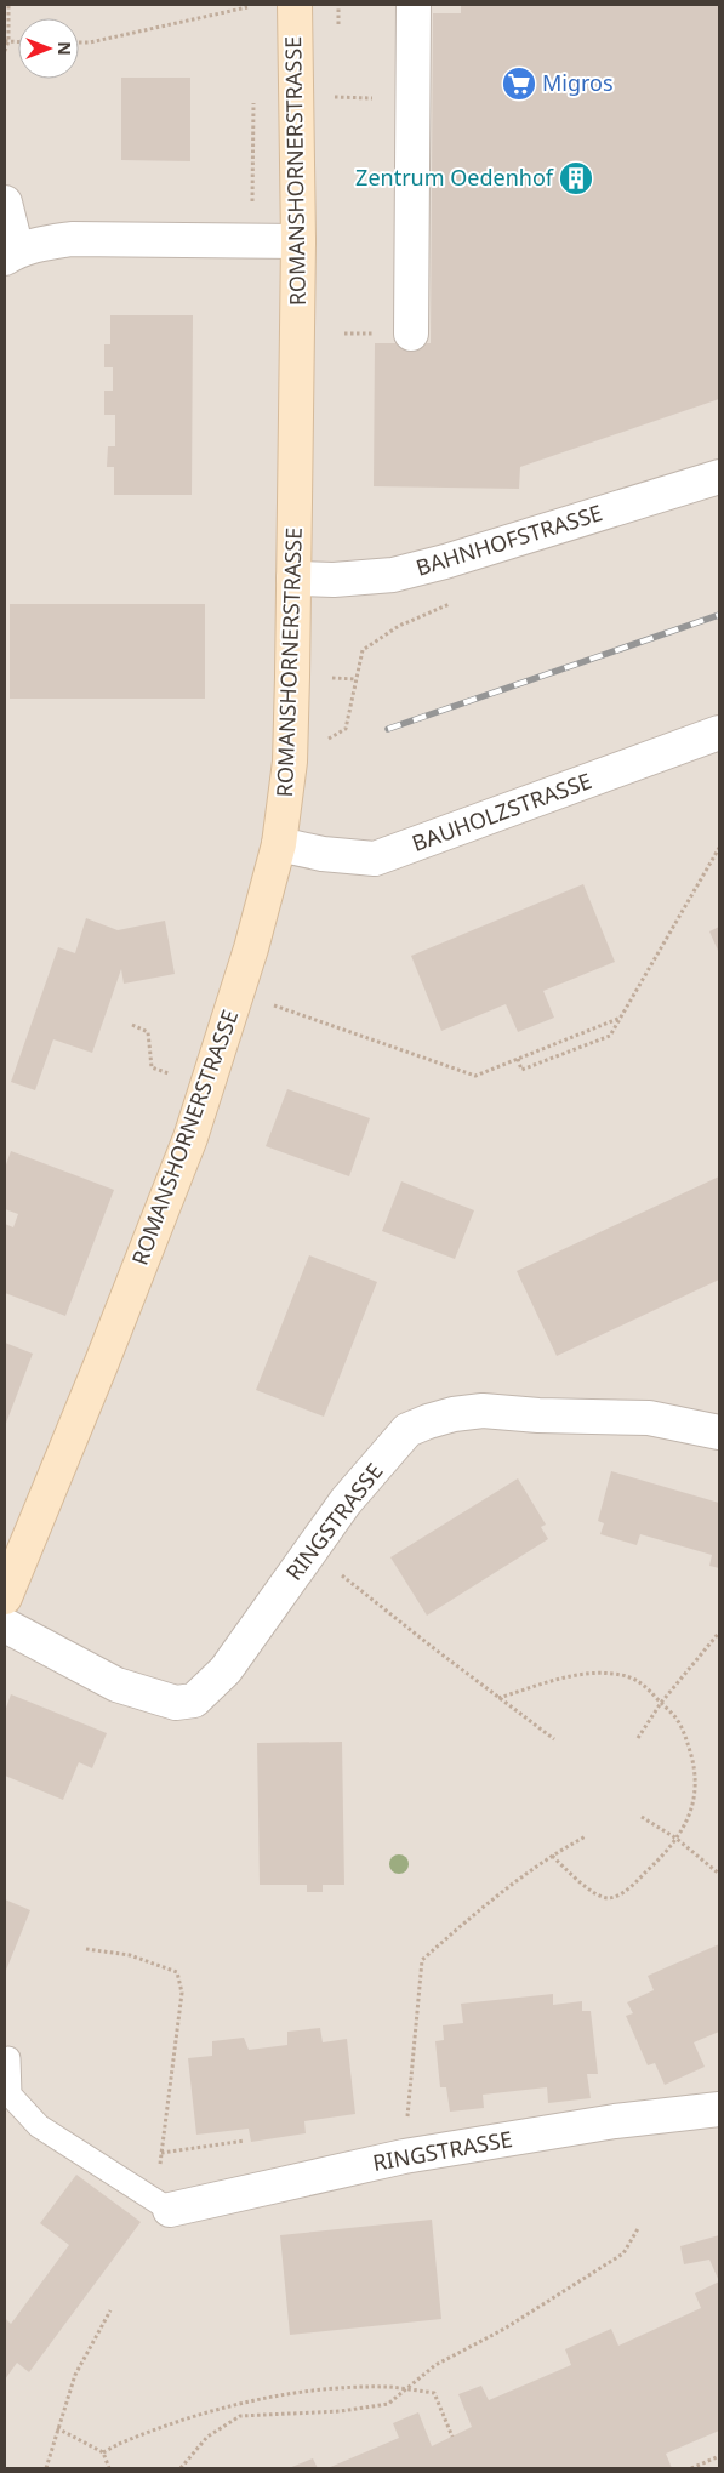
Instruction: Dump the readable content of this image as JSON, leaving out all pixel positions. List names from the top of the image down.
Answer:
{
  "streets": {
    "main road": ["ROMANSHORNERSTRASSE"],
    "street": ["BAHNHOFSTRASSE", "BAUHOLZSTRASSE", "RINGSTRASSE"]
  },
  "crossings": [
    ["ROMANSHORNERSTRASSE", "BAHNHOFSTRASSE"],
    ["ROMANSHORNERSTRASSE", "BAUHOLZSTRASSE"]
  ],
  "places": {
    "supermarket": ["Migros"],
    "building": ["Zentrum Oedenhof"]
  },
  "north": "right"
}
